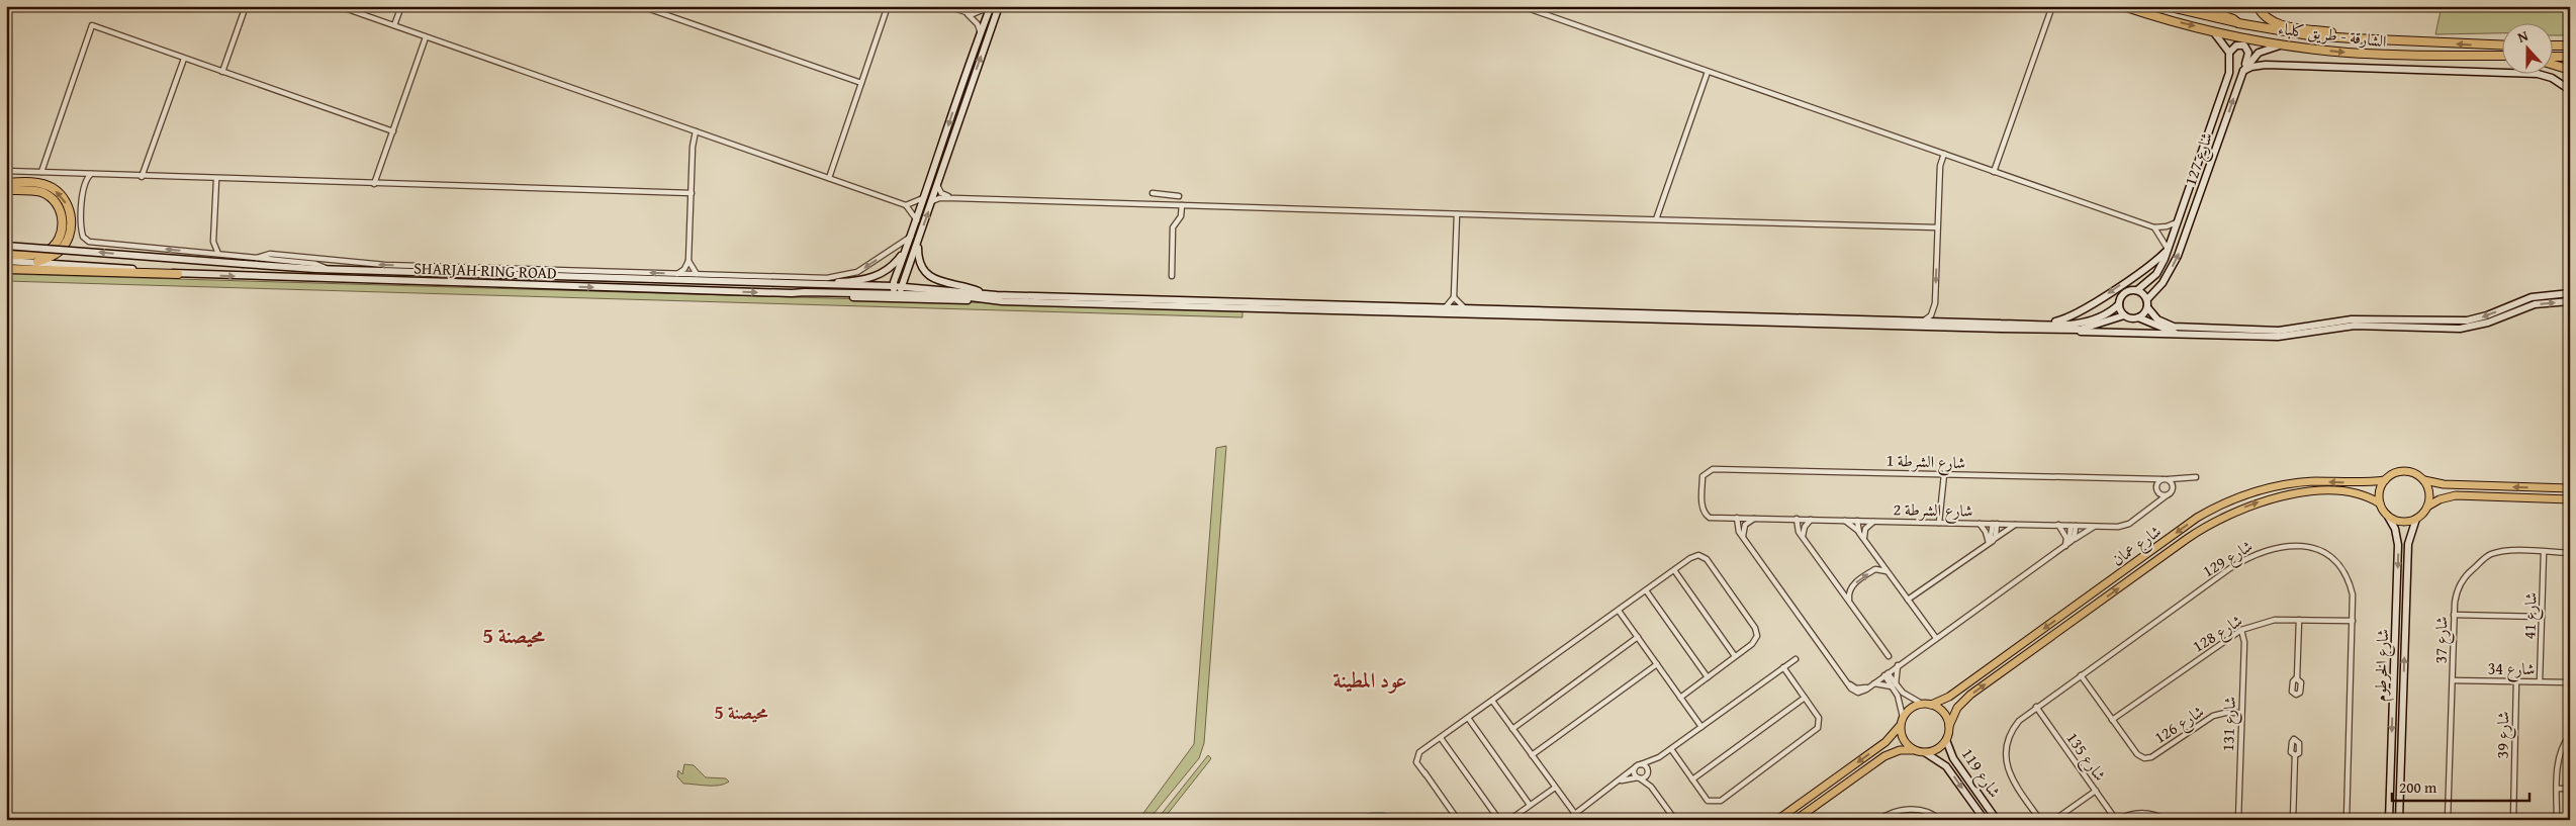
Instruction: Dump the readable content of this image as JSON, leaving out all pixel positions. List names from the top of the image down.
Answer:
{
  "streets": {
    "highway": ["الشارقة - طريق كلباء"],
    "main road": ["شارع عمان"],
    "street": [
      "شارع 127",
      "SHARJAH RING ROAD",
      "شارع الشرطة 1",
      "شارع الشرطة 2",
      "شارع 129",
      "شارع 41",
      "شارع 128",
      "شارع 37",
      "شارع الخرطوم",
      "شارع 34",
      "شارع 126",
      "شارع 131",
      "شارع 39",
      "شارع 135",
      "شارع 119"
    ]
  },
  "crossings": [
    ["شارع الشرطة 1", "شارع الشرطة 2"],
    ["شارع عمان", "شارع الخرطوم"],
    ["شارع عمان", "شارع 119"],
    ["شارع 129", "شارع 128"],
    ["شارع 129", "شارع 126"],
    ["شارع 129", "شارع 135"],
    ["شارع 41", "شارع 37"],
    ["شارع 41", "شارع 34"],
    ["شارع 128", "شارع 126"],
    ["شارع 128", "شارع 131"],
    ["شارع 37", "شارع 34"],
    ["شارع 34", "شارع 39"],
    ["شارع 126", "شارع 131"]
  ],
  "districts": ["محيصنة 5", "عود المطينة", "محيصنة 5"],
  "scale_bar": "200 m",
  "north": "top"
}
